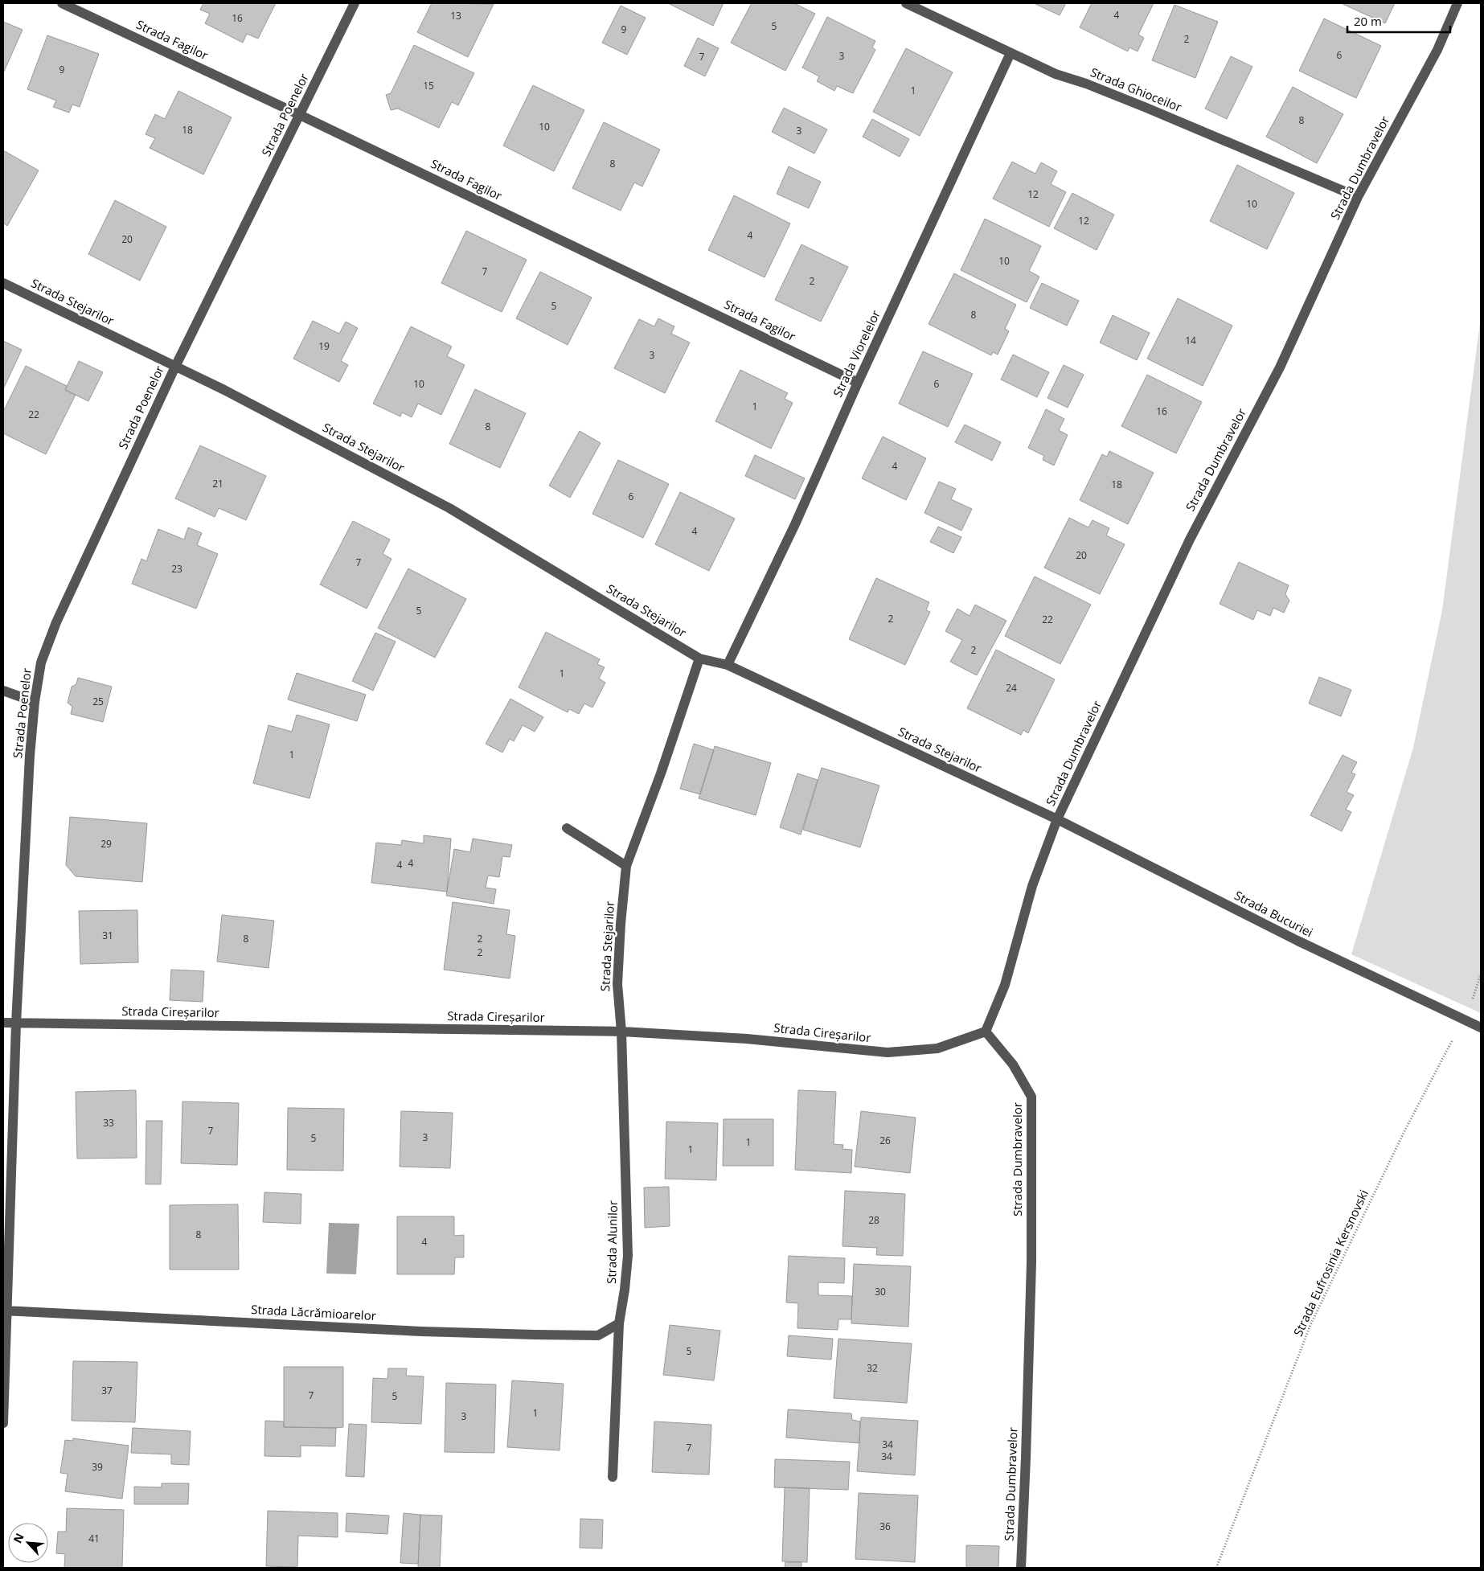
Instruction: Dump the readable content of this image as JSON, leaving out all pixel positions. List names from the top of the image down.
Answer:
{
  "streets": {
    "street": [
      "Strada Fagilor",
      "Strada Ghioceilor",
      "Strada Poenelor",
      "Strada Dumbravelor",
      "Strada Stejarilor",
      "Strada Viorelelor",
      "Strada Bucuriei",
      "Strada Cireșarilor",
      "Strada Alunilor",
      "Strada Lăcrămioarelor"
    ],
    "path": ["Strada Eufrosinia Kersnovski"]
  },
  "crossings": [
    ["Strada Fagilor", "Strada Poenelor"],
    ["Strada Fagilor", "Strada Viorelelor"],
    ["Strada Ghioceilor", "Strada Dumbravelor"],
    ["Strada Ghioceilor", "Strada Viorelelor"],
    ["Strada Poenelor", "Strada Stejarilor"],
    ["Strada Poenelor", "Strada Cireșarilor"],
    ["Strada Poenelor", "Strada Lăcrămioarelor"],
    ["Strada Dumbravelor", "Strada Stejarilor"],
    ["Strada Dumbravelor", "Strada Bucuriei"],
    ["Strada Dumbravelor", "Strada Cireșarilor"],
    ["Strada Stejarilor", "Strada Viorelelor"],
    ["Strada Stejarilor", "Strada Bucuriei"],
    ["Strada Stejarilor", "Strada Cireșarilor"],
    ["Strada Stejarilor", "Strada Alunilor"],
    ["Strada Bucuriei", "Strada Eufrosinia Kersnovski"],
    ["Strada Cireșarilor", "Strada Alunilor"],
    ["Strada Alunilor", "Strada Lăcrămioarelor"]
  ],
  "house_numbers": [
    "4",
    "13",
    "16",
    "5",
    "9",
    "2",
    "6",
    "3",
    "7",
    "9",
    "15",
    "1",
    "8",
    "10",
    "18",
    "3",
    "8",
    "12",
    "10",
    "12",
    "4",
    "20",
    "10",
    "7",
    "2",
    "5",
    "8",
    "14",
    "19",
    "3",
    "10",
    "6",
    "1",
    "16",
    "22",
    "8",
    "4",
    "21",
    "18",
    "6",
    "4",
    "20",
    "7",
    "23",
    "5",
    "2",
    "22",
    "2",
    "1",
    "24",
    "25",
    "1",
    "29",
    "4",
    "4",
    "31",
    "8",
    "2",
    "2",
    "33",
    "7",
    "3",
    "5",
    "26",
    "1",
    "1",
    "28",
    "8",
    "4",
    "30",
    "5",
    "32",
    "37",
    "7",
    "5",
    "1",
    "3",
    "34",
    "7",
    "34",
    "39",
    "36",
    "41"
  ],
  "scale_bar": "20 m",
  "north": "top left"
}
